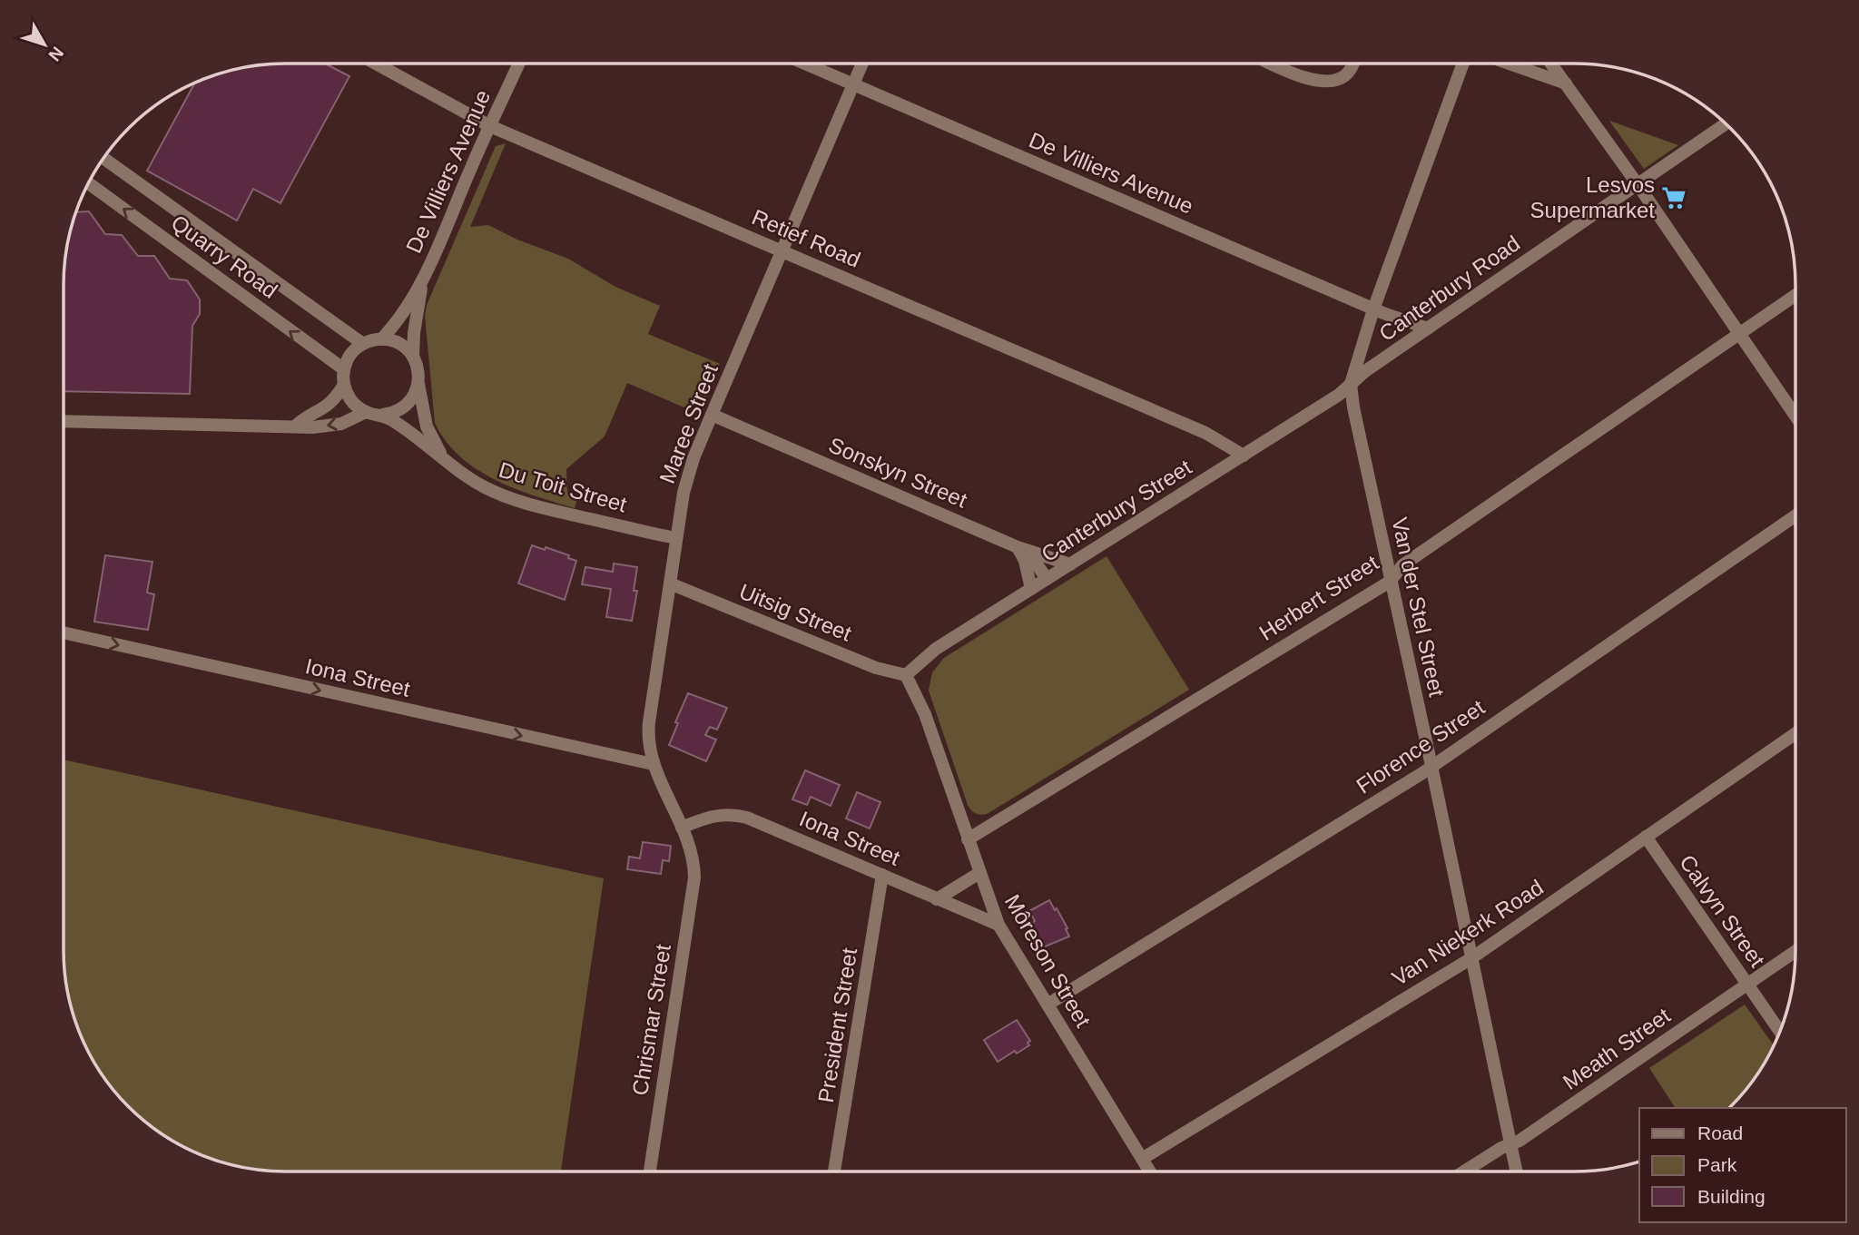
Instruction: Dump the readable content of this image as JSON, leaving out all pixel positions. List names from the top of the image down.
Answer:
{
  "streets": {
    "street": [
      "De Villiers Avenue",
      "Retief Road",
      "Quarry Road",
      "Canterbury Road",
      "Maree Street",
      "Sonskyn Street",
      "Du Toit Street",
      "Canterbury Street",
      "Herbert Street",
      "Van der Stel Street",
      "Uitsig Street",
      "Iona Street",
      "Florence Street",
      "Calvyn Street",
      "Van Niekerk Road",
      "Môreson Street",
      "Chrismar Street",
      "President Street",
      "Meath Street"
    ]
  },
  "crossings": [
    ["De Villiers Avenue", "Retief Road"],
    ["De Villiers Avenue", "Quarry Road"],
    ["De Villiers Avenue", "Canterbury Road"],
    ["De Villiers Avenue", "Maree Street"],
    ["De Villiers Avenue", "Du Toit Street"],
    ["De Villiers Avenue", "Van der Stel Street"],
    ["Retief Road", "Maree Street"],
    ["Retief Road", "Canterbury Street"],
    ["Quarry Road", "Du Toit Street"],
    ["Canterbury Road", "Canterbury Street"],
    ["Canterbury Road", "Van der Stel Street"],
    ["Maree Street", "Sonskyn Street"],
    ["Maree Street", "Du Toit Street"],
    ["Maree Street", "Uitsig Street"],
    ["Maree Street", "Iona Street"],
    ["Maree Street", "Chrismar Street"],
    ["Sonskyn Street", "Canterbury Street"],
    ["Canterbury Street", "Van der Stel Street"],
    ["Canterbury Street", "Uitsig Street"],
    ["Canterbury Street", "Môreson Street"],
    ["Herbert Street", "Van der Stel Street"],
    ["Herbert Street", "Môreson Street"],
    ["Van der Stel Street", "Florence Street"],
    ["Van der Stel Street", "Van Niekerk Road"],
    ["Van der Stel Street", "Meath Street"],
    ["Uitsig Street", "Môreson Street"],
    ["Iona Street", "Môreson Street"],
    ["Iona Street", "President Street"],
    ["Florence Street", "Môreson Street"],
    ["Calvyn Street", "Van Niekerk Road"],
    ["Calvyn Street", "Meath Street"],
    ["Van Niekerk Road", "Môreson Street"]
  ],
  "one_way": ["Iona Street"],
  "places": {
    "supermarket": ["Lesvos Supermarket"]
  },
  "legend": ["Road", "Park", "Building"],
  "north": "bottom right"
}
